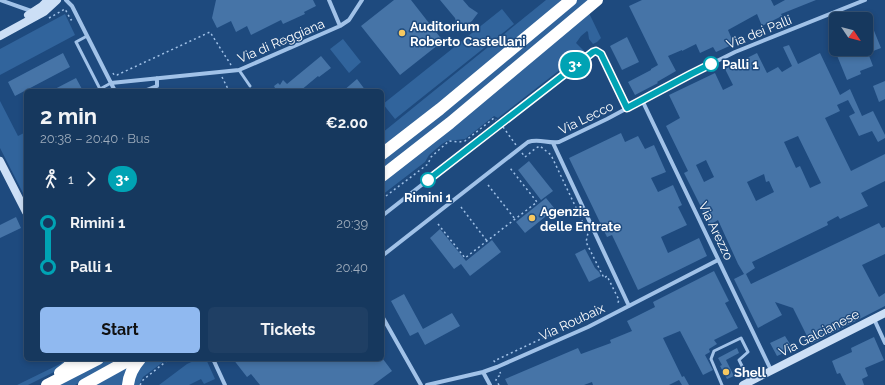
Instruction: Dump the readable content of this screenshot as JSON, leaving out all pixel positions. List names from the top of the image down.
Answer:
{
  "streets": {
    "street": [
      "Via dei Palli",
      "Via di Reggiana",
      "Via Lecco",
      "Via Arezzo",
      "Via Roubaix",
      "Via Galcianese"
    ]
  },
  "crossings": [
    ["Via dei Palli", "Via Lecco"],
    ["Via dei Palli", "Via Arezzo"],
    ["Via Arezzo", "Via Roubaix"],
    ["Via Arezzo", "Via Galcianese"]
  ],
  "places": [
    "Auditorium Roberto Castellani",
    "Palli 1",
    "Rimini 1",
    "Agenzia delle Entrate",
    "Shell"
  ],
  "lines": ["bus line 3+"],
  "north": "bottom right",
  "page": {
    "on_map": "3+",
    "heading": ["2 min", "20:38 – 20:40 · Bus", "€2.00"],
    "legs": ["1", "3+"],
    "list": [
      {
        "name": "Rimini 1",
        "value": "20:39"
      },
      {
        "name": "Palli 1",
        "value": "20:40"
      }
    ],
    "buttons": ["Start", "Tickets"]
  }
}
